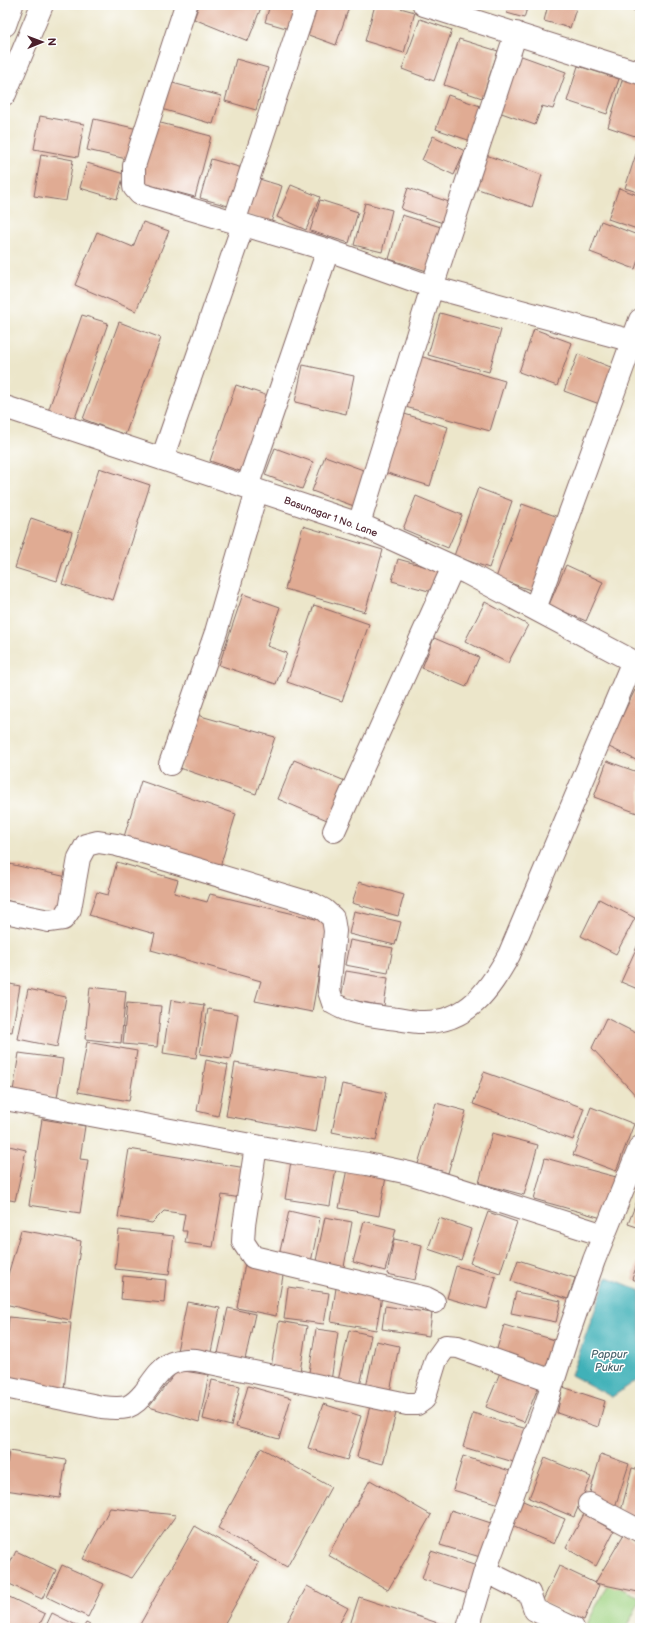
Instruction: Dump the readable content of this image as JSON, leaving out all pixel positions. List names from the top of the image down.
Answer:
{
  "streets": {
    "street": ["Basunagar 1 No. Lane"]
  },
  "water": ["Pappur Pukur"],
  "north": "right"
}
